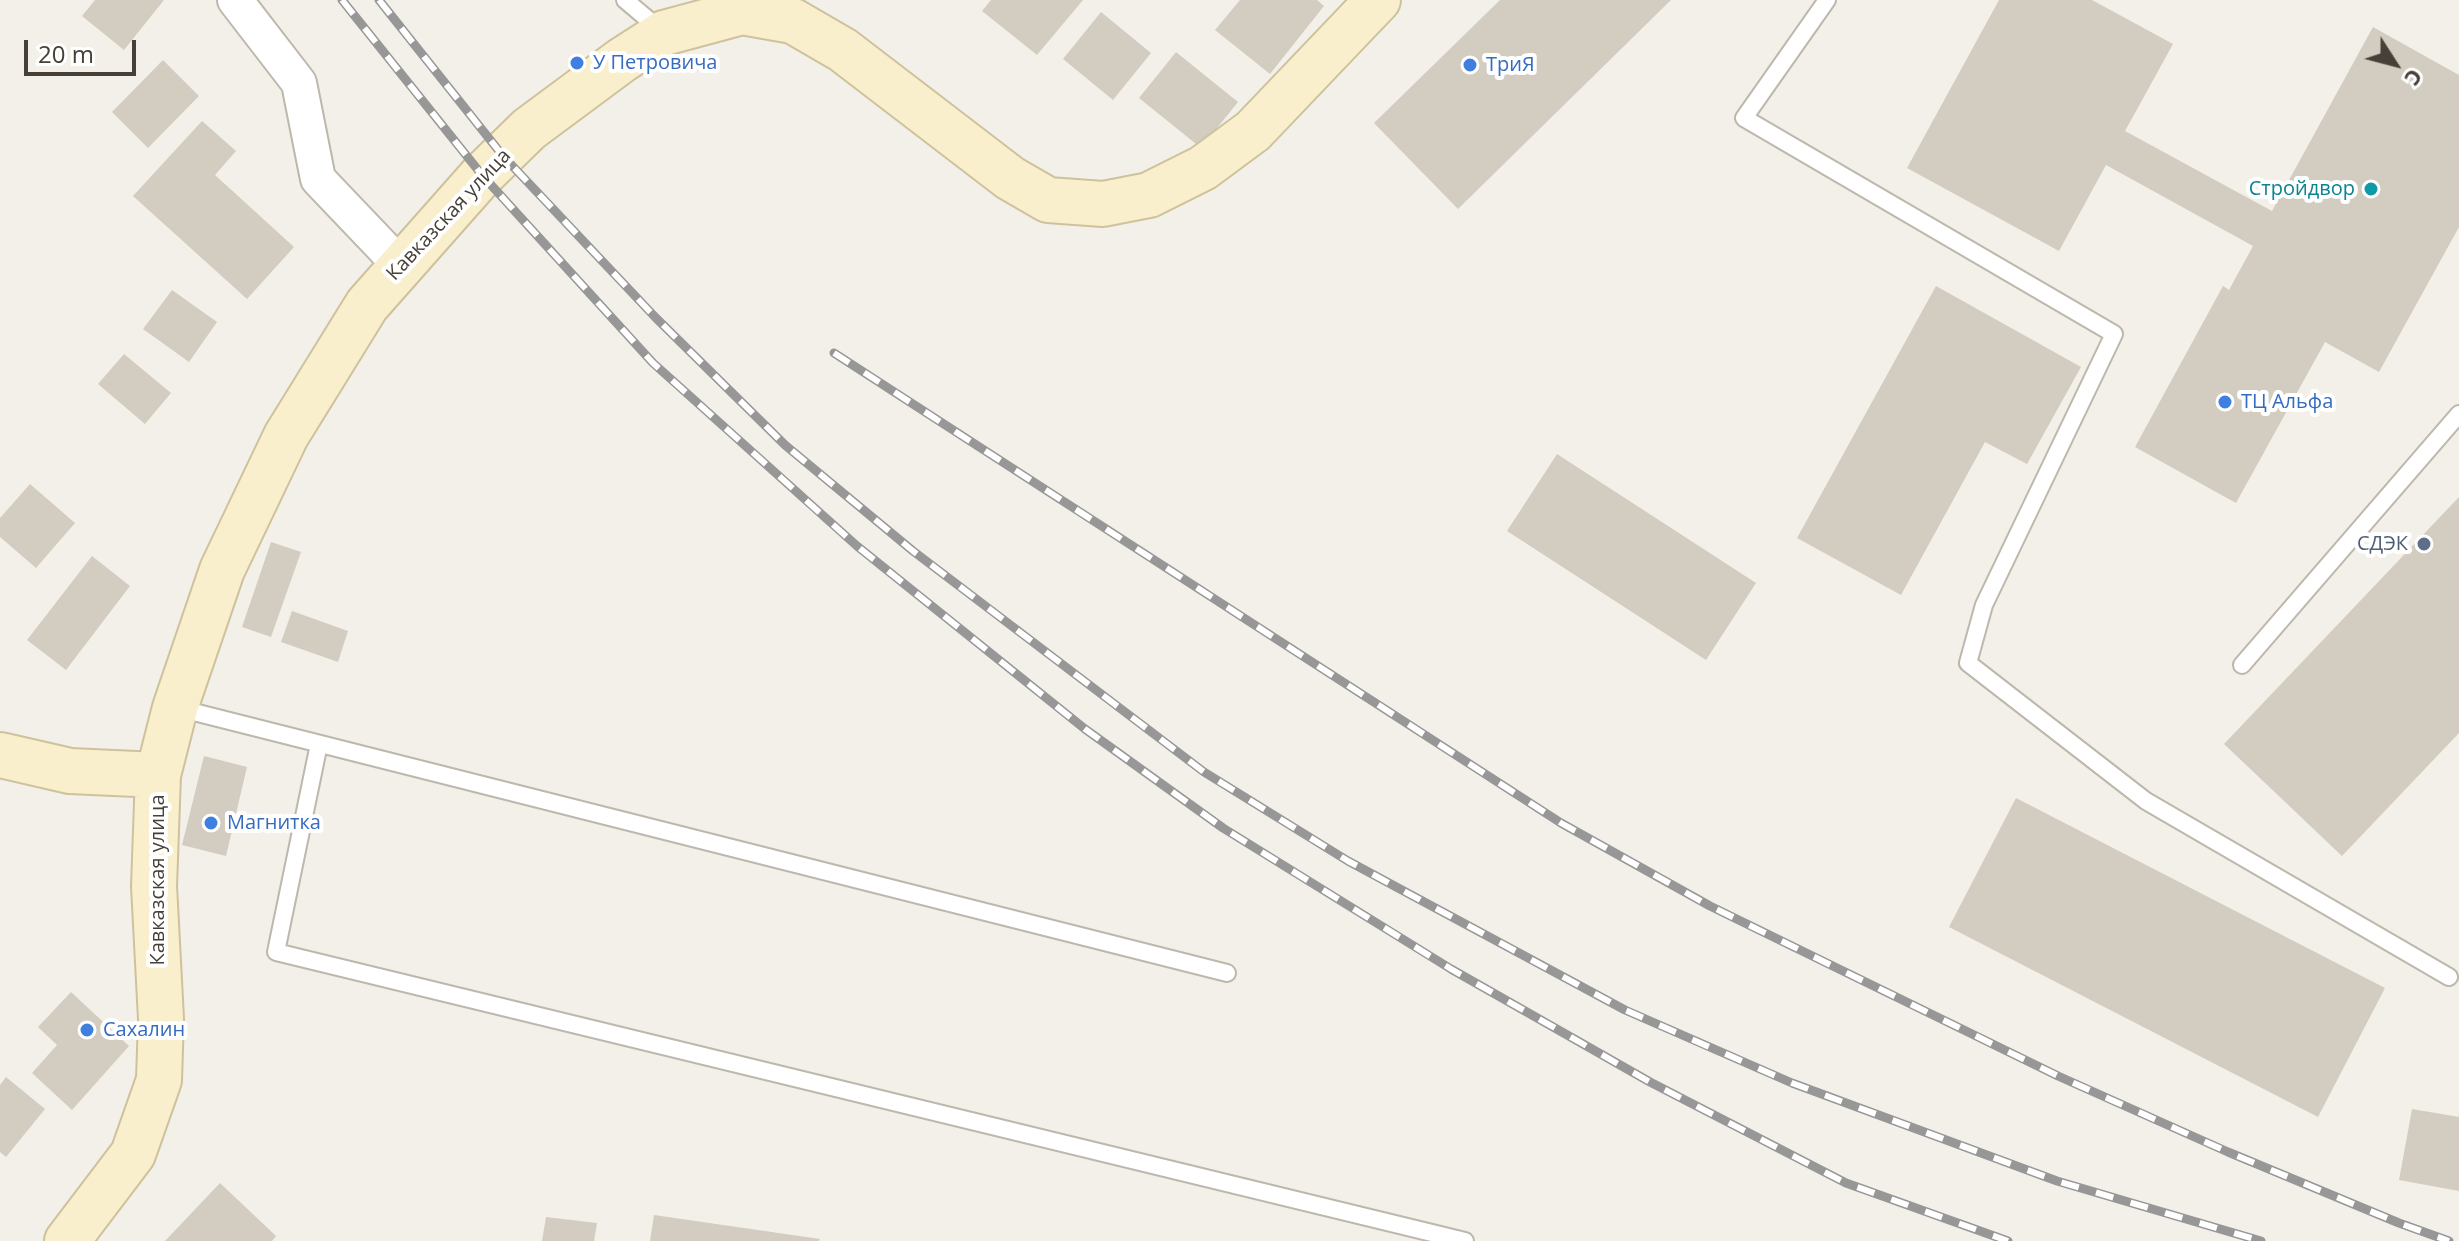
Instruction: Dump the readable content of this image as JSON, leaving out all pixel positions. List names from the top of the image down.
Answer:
{
  "streets": {
    "main road": ["Кавказская улица"]
  },
  "places": [
    "У Петровича",
    "ТриЯ",
    "Стройдвор",
    "ТЦ Альфа",
    "СДЭК",
    "Магнитка",
    "Сахалин"
  ],
  "scale_bar": "20 m",
  "north": "bottom right"
}
